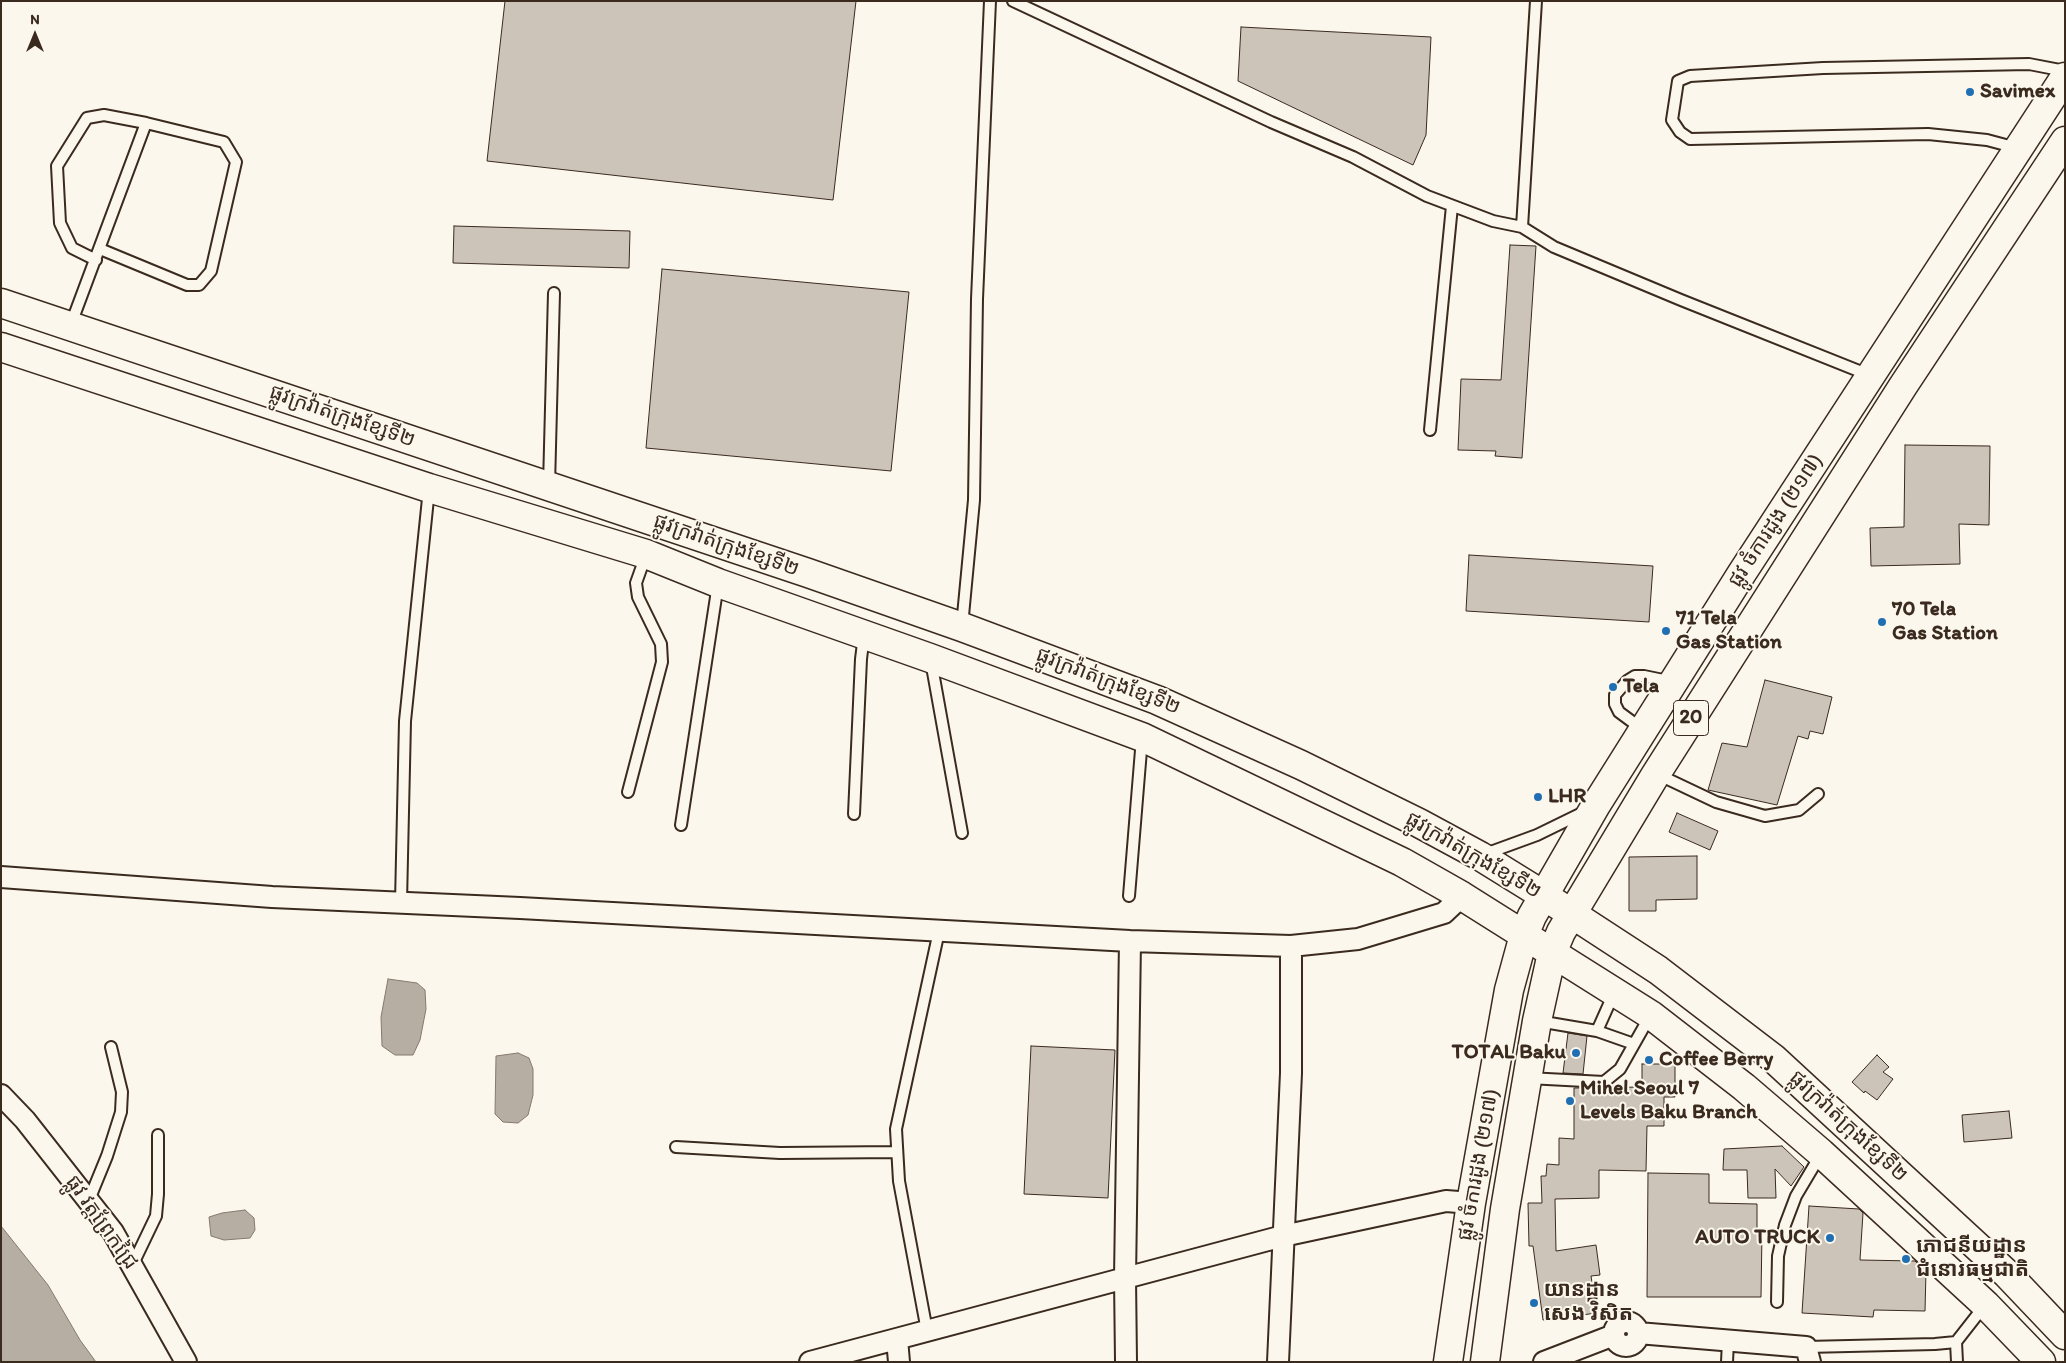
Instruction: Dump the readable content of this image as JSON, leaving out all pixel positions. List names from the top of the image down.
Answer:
{
  "streets": {
    "main road": ["ផ្លូវក្រវ៉ាត់ក្រុងខ្សែទី២", "ផ្លូវ ចំការដូង (២១៧)", "20"],
    "street": ["ផ្លូវ វត្តព្រែកជ្រៃ"]
  },
  "crossings": [
    ["ផ្លូវក្រវ៉ាត់ក្រុងខ្សែទី២", "ផ្លូវ ចំការដូង (២១៧)"]
  ],
  "places": [
    "Savimex",
    "70 Tela Gas Station",
    "71 Tela Gas Station",
    "Tela",
    "LHR",
    "TOTAL Baku",
    "Coffee Berry",
    "Mihel Seoul 7 Levels Baku Branch",
    "AUTO TRUCK",
    "ភោជនីយដ្ឋាន ជំនោរធម្មជាតិ",
    "យានដ្ឋាន សេង វិសិត"
  ],
  "north": "top"
}
